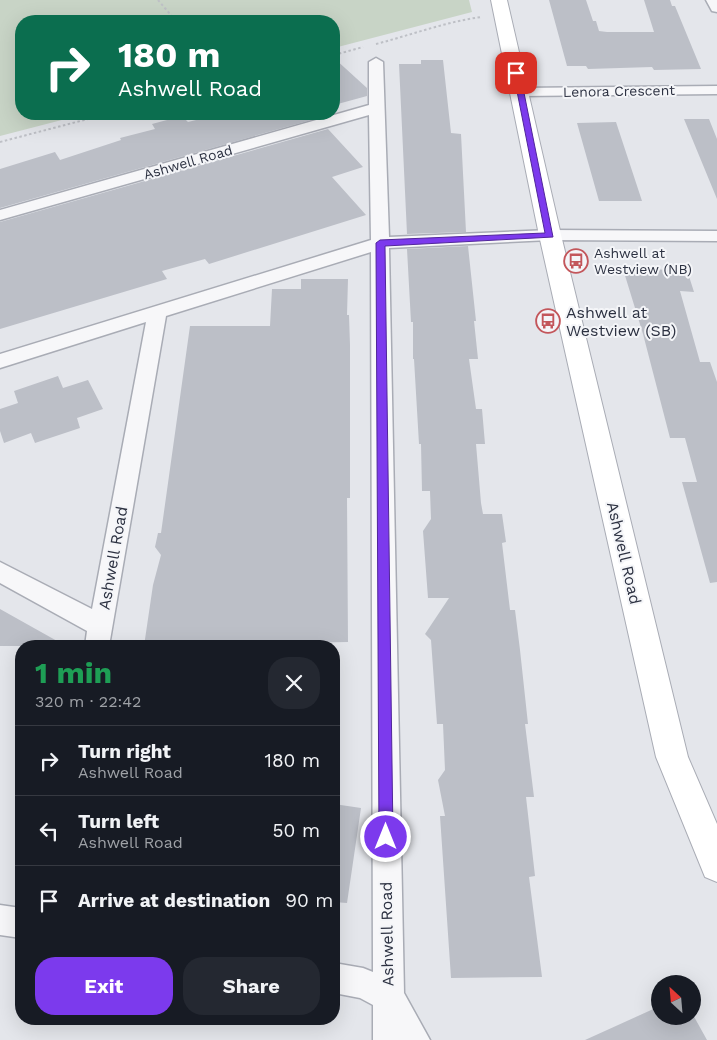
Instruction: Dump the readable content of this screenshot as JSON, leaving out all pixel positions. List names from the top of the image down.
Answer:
{
  "streets": {
    "street": ["Lenora Crescent", "Ashwell Road"]
  },
  "crossings": [
    ["Lenora Crescent", "Ashwell Road"]
  ],
  "places": {
    "bus stop": ["Ashwell at Westview (NB)", "Ashwell at Westview (SB)"]
  },
  "north": "top left",
  "page": {
    "turn": ["180 m", "Ashwell Road"],
    "heading": ["1 min", "320 m · 22:42"],
    "list": [
      {
        "name": "Turn right",
        "note": "Ashwell Road",
        "value": "180 m"
      },
      {
        "name": "Turn left",
        "note": "Ashwell Road",
        "value": "50 m"
      },
      {
        "name": "Arrive at destination",
        "value": "90 m"
      }
    ],
    "buttons": ["Exit", "Share"]
  }
}
